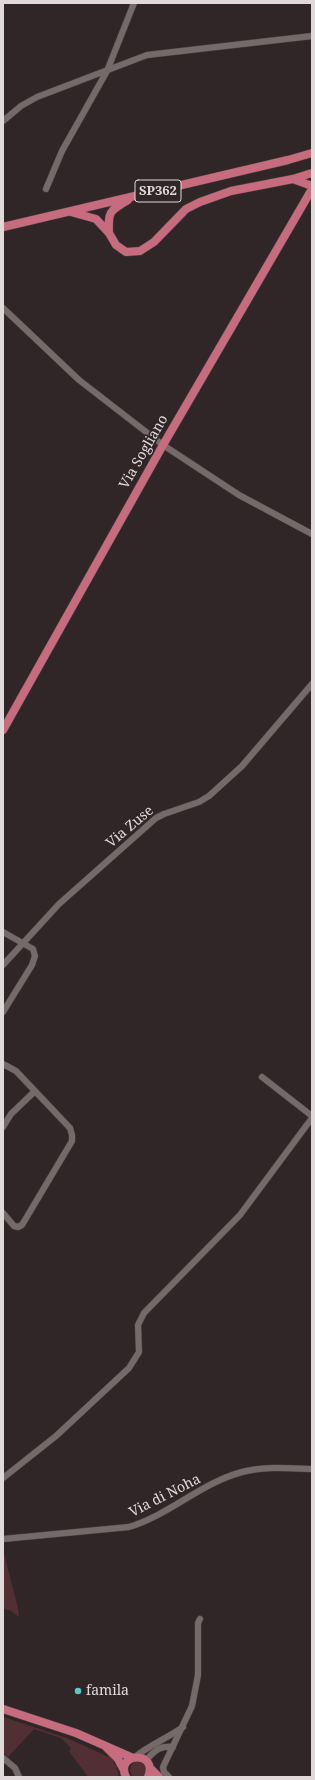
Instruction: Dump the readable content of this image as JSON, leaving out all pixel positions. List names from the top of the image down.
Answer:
{
  "streets": {
    "main road": ["SP362", "Via Sogliano"],
    "street": ["Via Zuse", "Via di Noha"]
  },
  "places": ["famila"]
}
